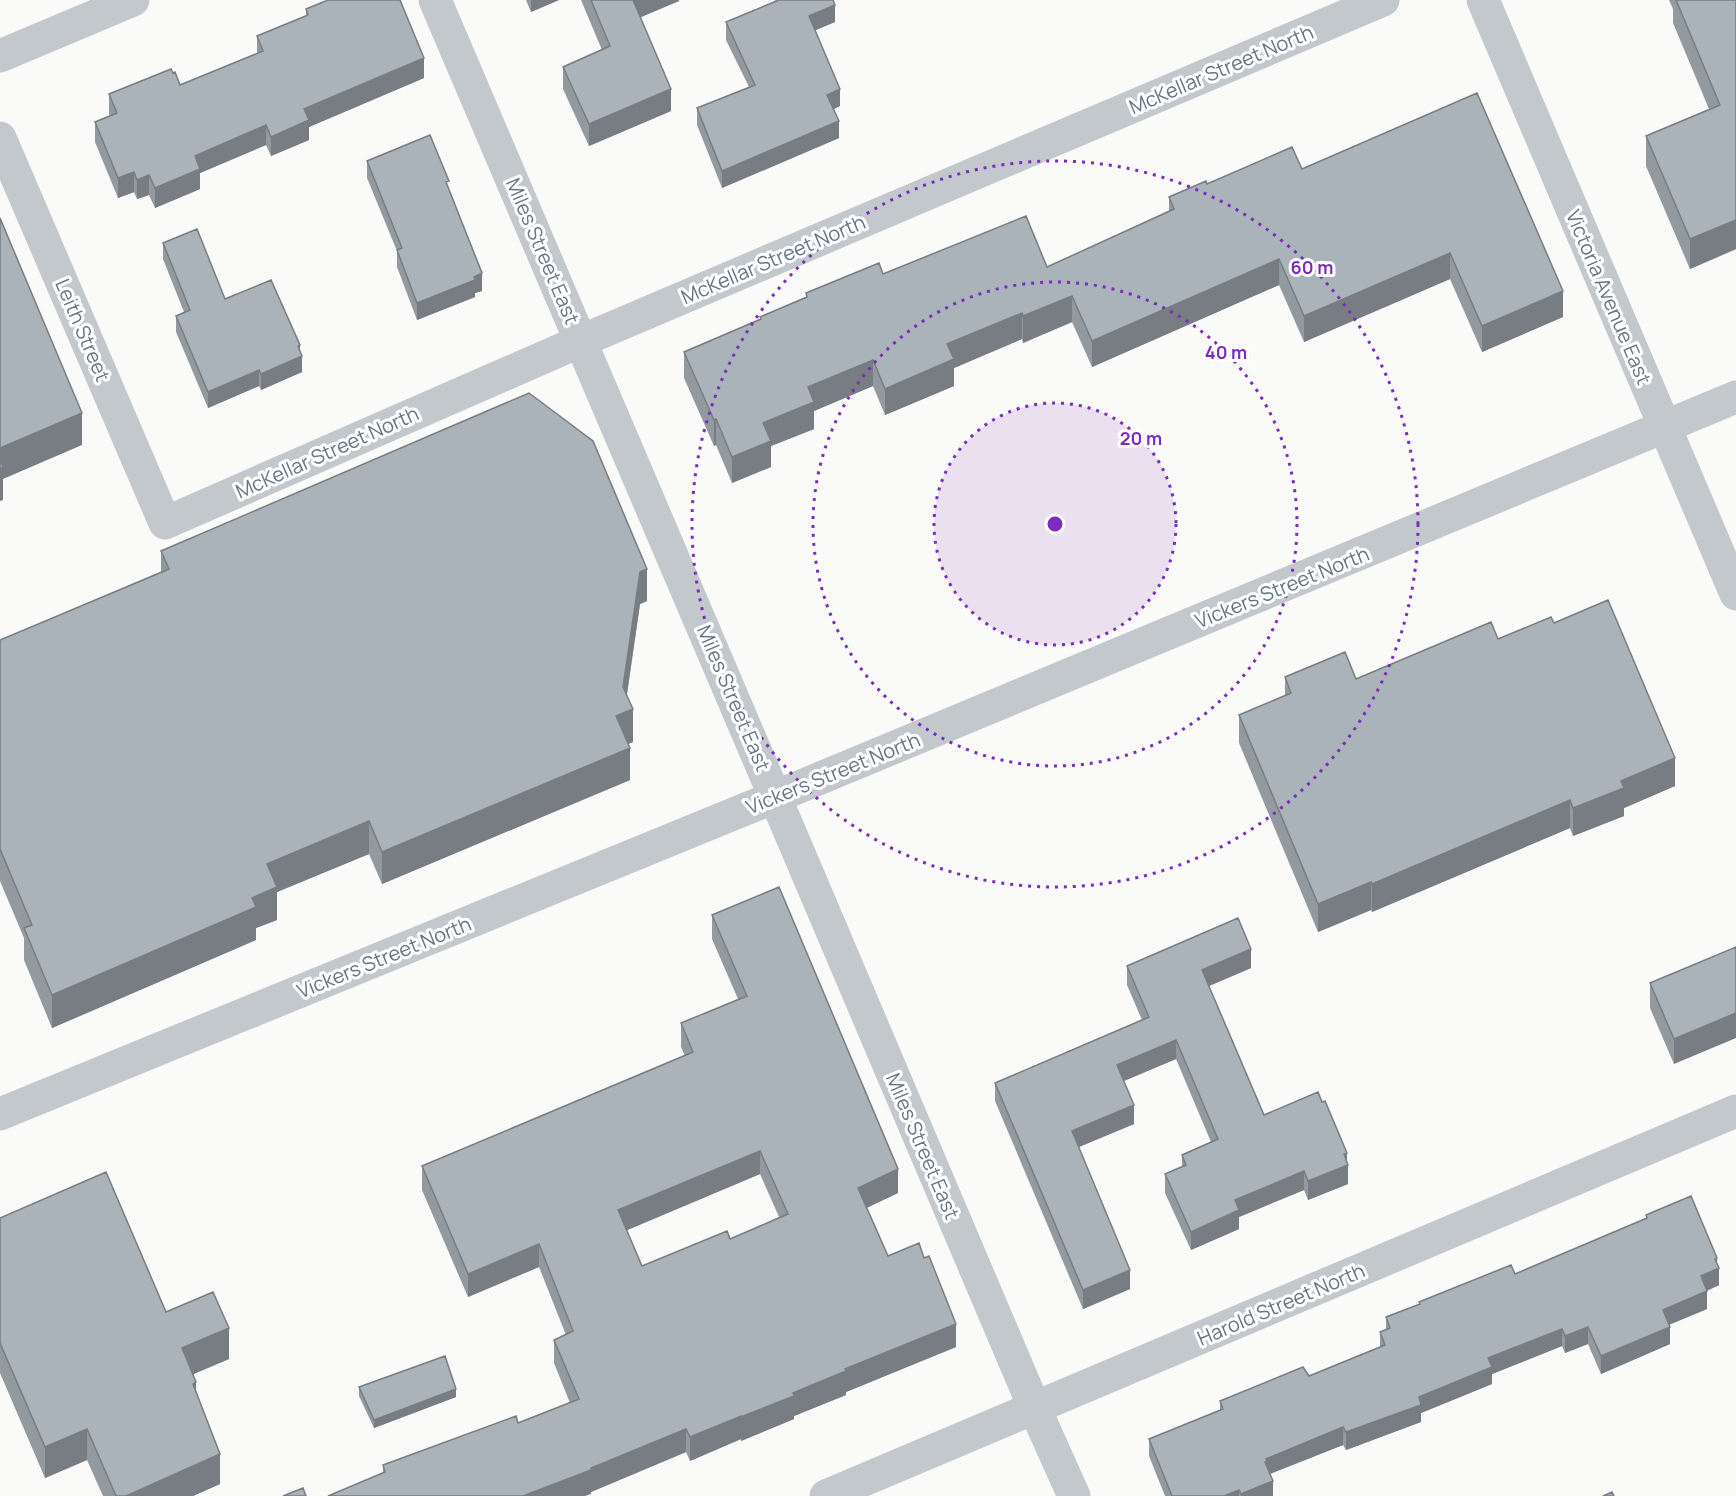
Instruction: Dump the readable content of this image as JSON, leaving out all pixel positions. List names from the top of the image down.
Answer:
{
  "streets": {
    "street": [
      "McKellar Street North",
      "Miles Street East",
      "Victoria Avenue East",
      "Leith Street",
      "Vickers Street North",
      "Harold Street North"
    ]
  },
  "crossings": [
    ["McKellar Street North", "Miles Street East"],
    ["McKellar Street North", "Leith Street"],
    ["Miles Street East", "Vickers Street North"],
    ["Miles Street East", "Harold Street North"],
    ["Victoria Avenue East", "Vickers Street North"]
  ],
  "rings": ["60 m", "40 m", "20 m"]
}
